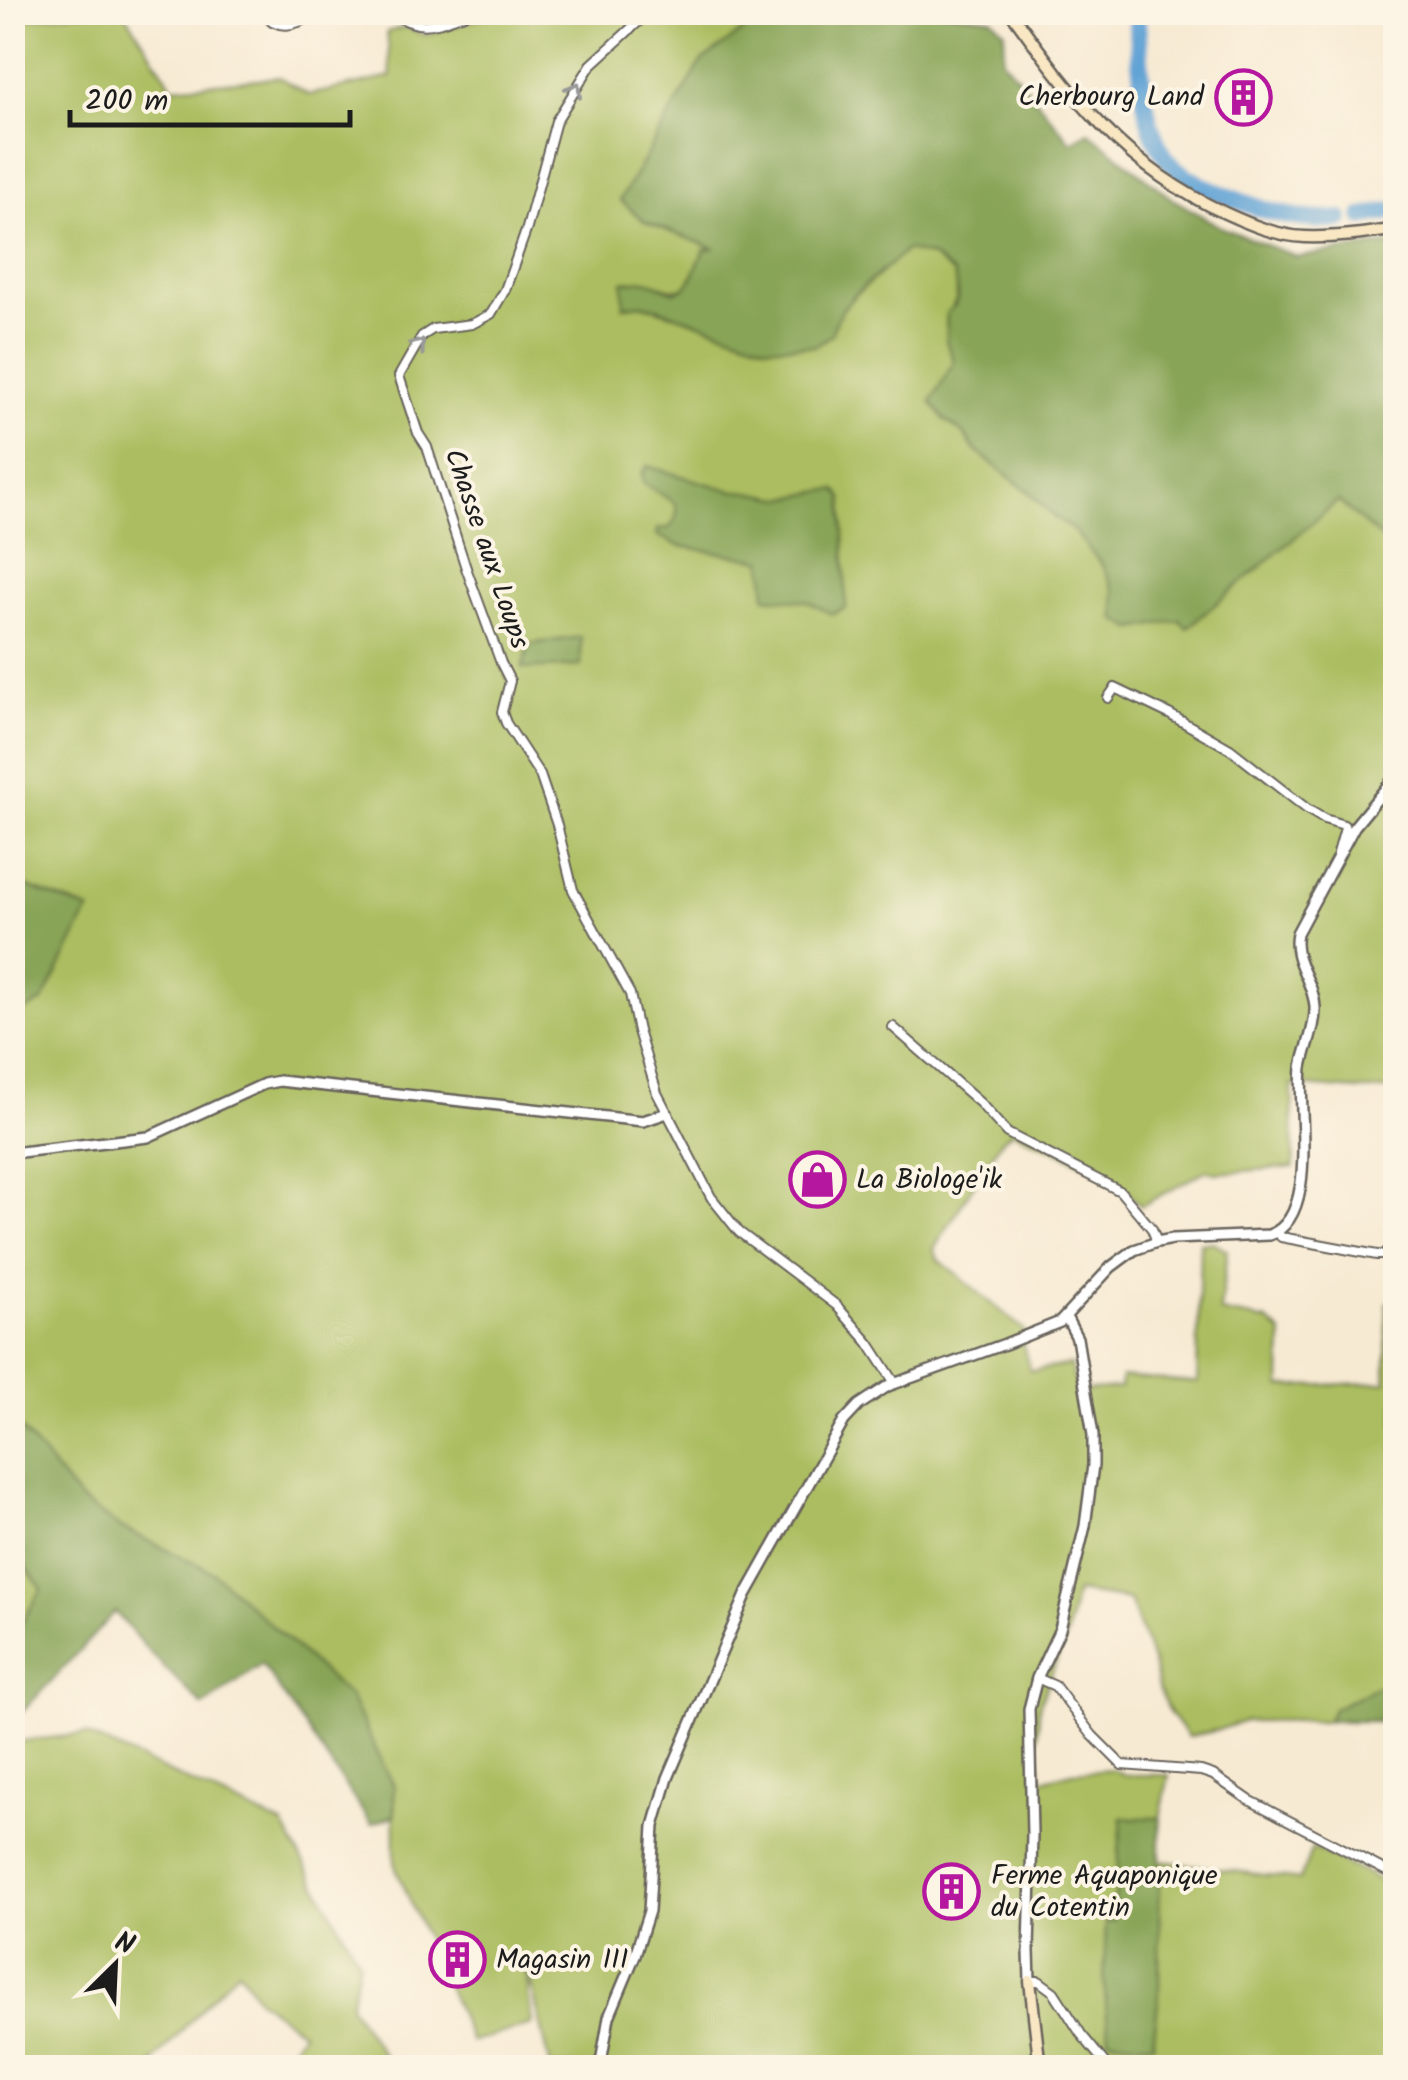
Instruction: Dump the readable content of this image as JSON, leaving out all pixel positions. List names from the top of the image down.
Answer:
{
  "streets": {
    "street": ["Chasse aux Loups"]
  },
  "one_way": ["Chasse aux Loups"],
  "places": {
    "building": ["Cherbourg Land", "Ferme Aquaponique du Cotentin", "Magasin III"],
    "shop": ["La Biologe'ik"]
  },
  "scale_bar": "200 m",
  "north": "top right"
}
